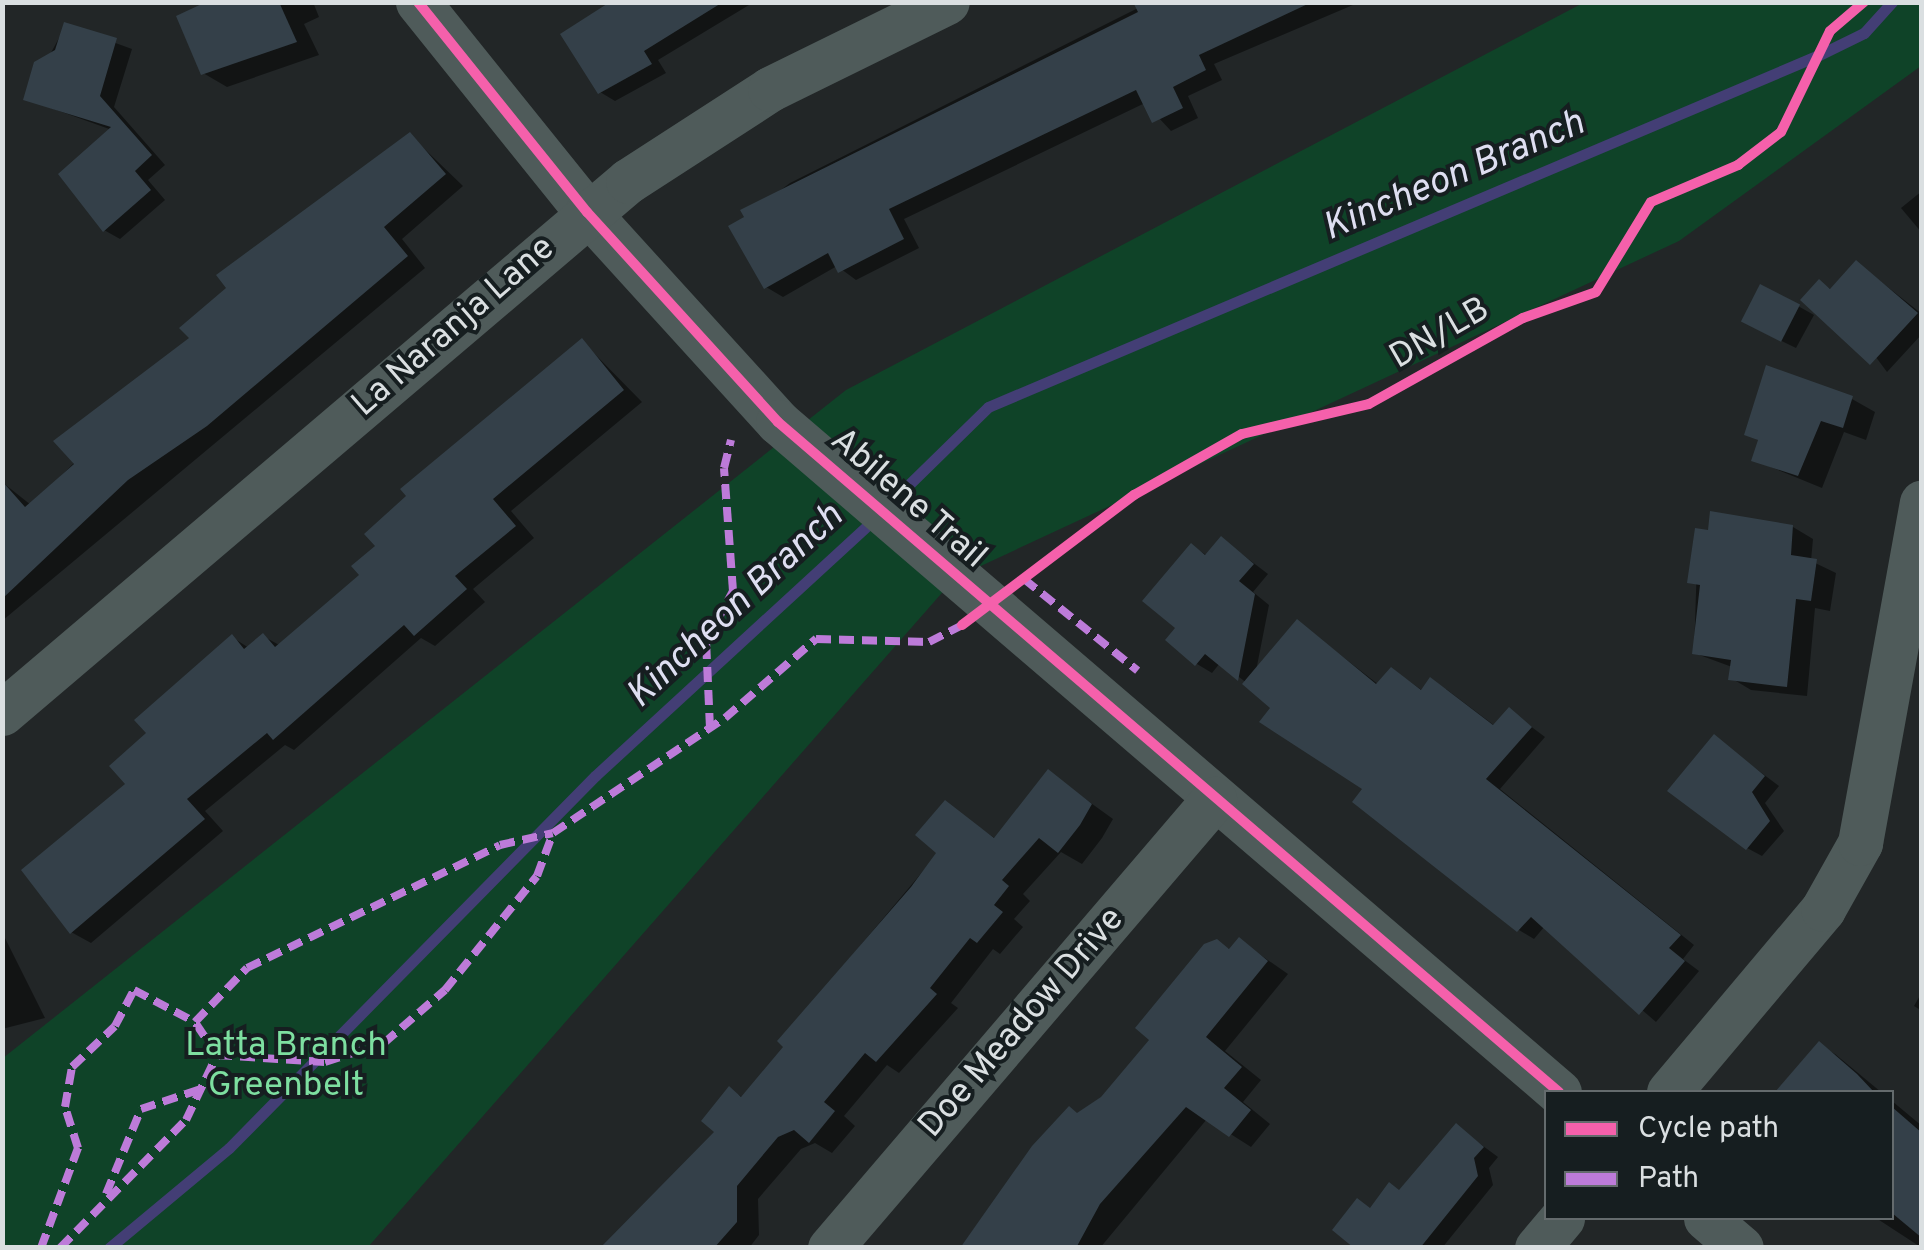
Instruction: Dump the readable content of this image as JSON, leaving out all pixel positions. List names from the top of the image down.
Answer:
{
  "streets": {
    "street": ["La Naranja Lane", "Abilene Trail", "Doe Meadow Drive"],
    "cycle path": ["DN/LB"]
  },
  "crossings": [
    ["La Naranja Lane", "Abilene Trail"],
    ["Abilene Trail", "Doe Meadow Drive"]
  ],
  "water": ["Kincheon Branch"],
  "parks": ["Latta Branch Greenbelt"],
  "legend": ["Cycle path", "Path"]
}
